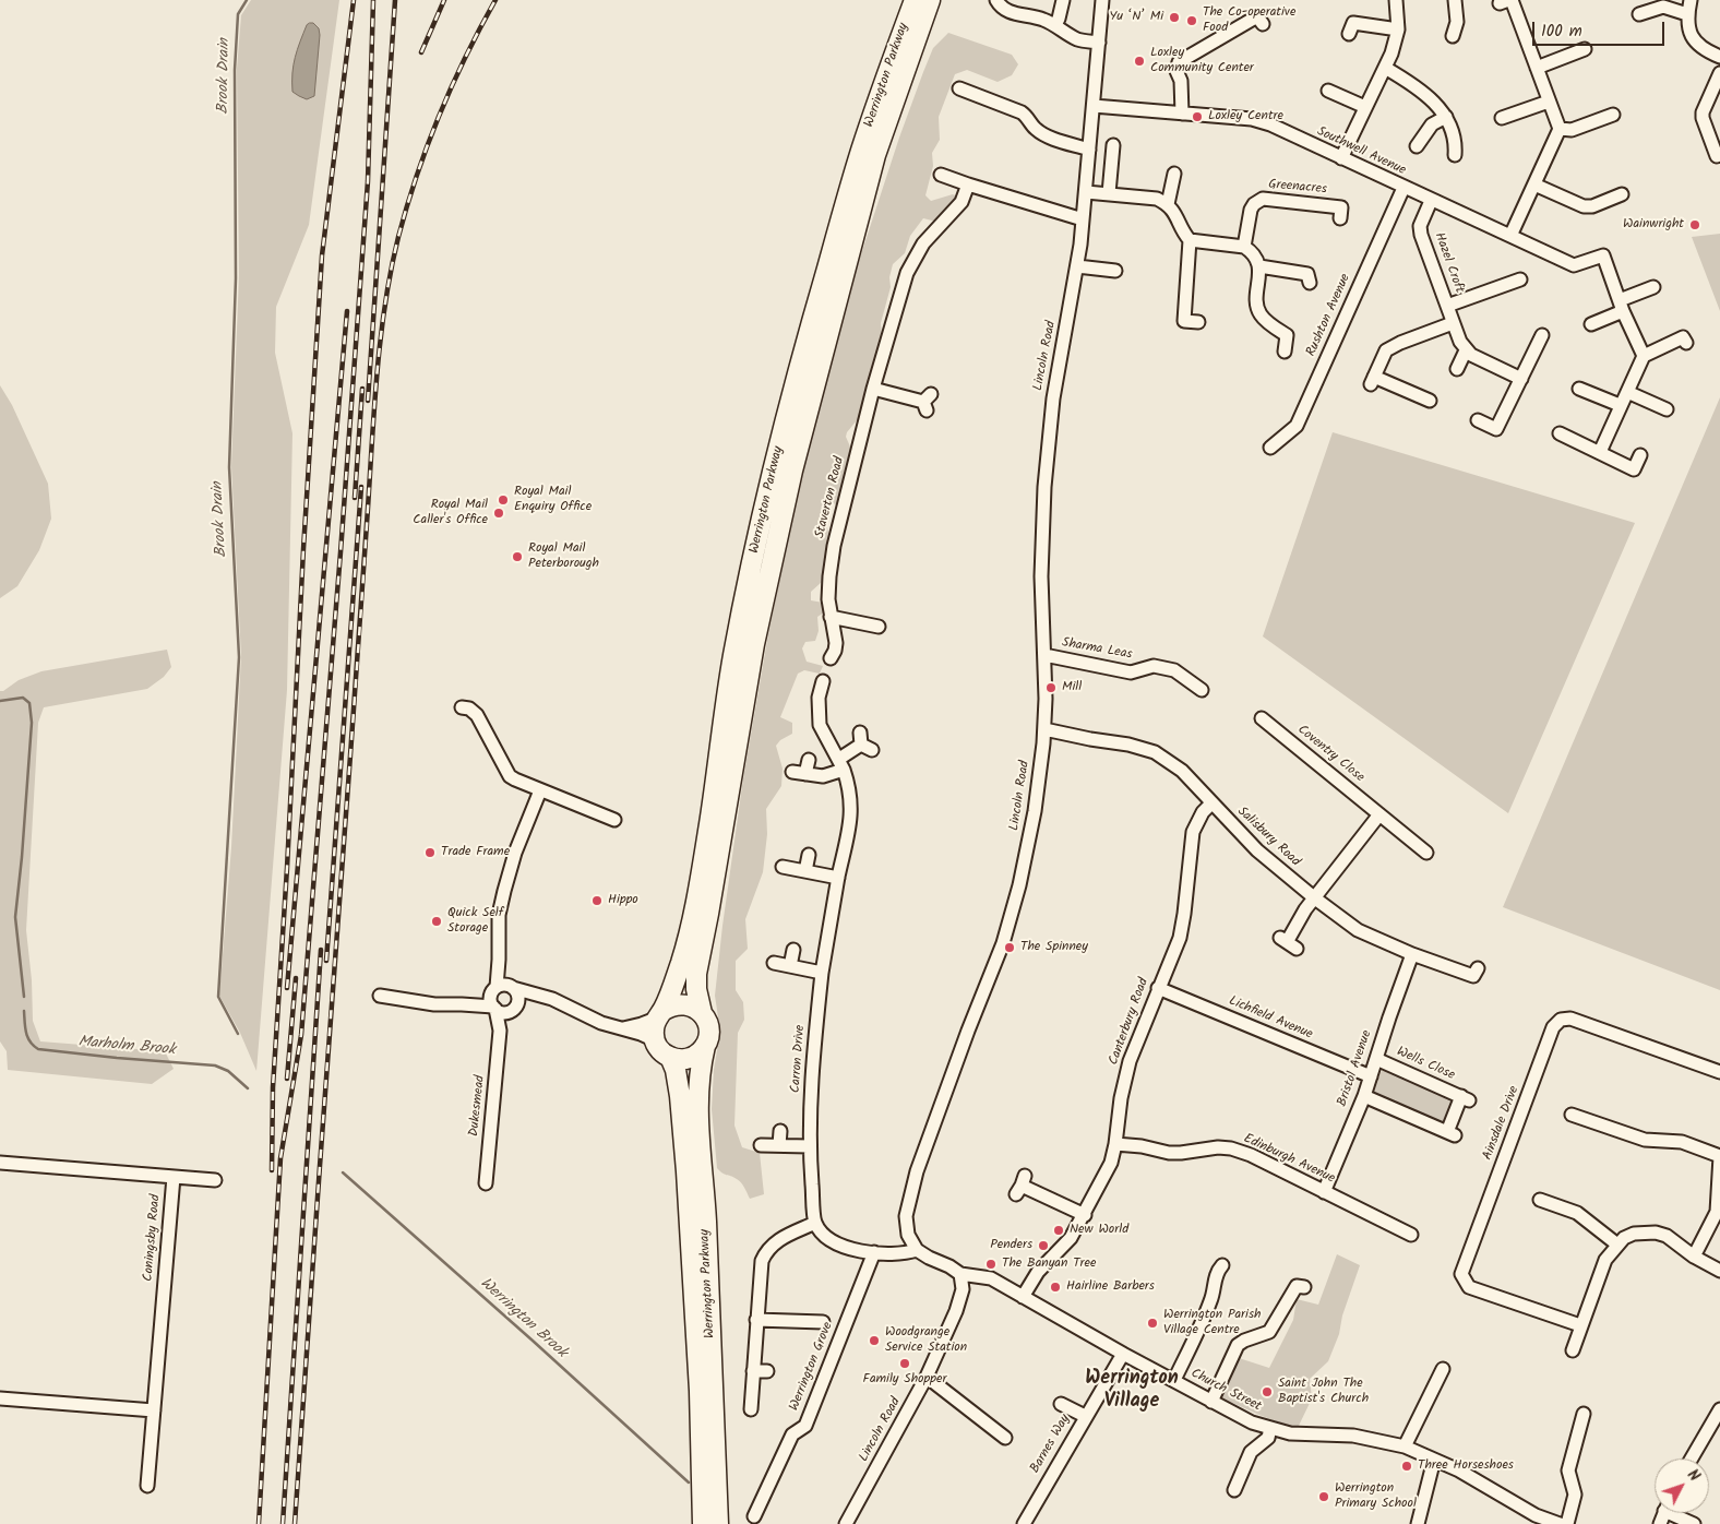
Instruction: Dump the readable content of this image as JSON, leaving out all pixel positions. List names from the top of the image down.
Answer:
{
  "streets": {
    "highway": ["Werrington Parkway"],
    "street": [
      "Southwell Avenue",
      "Greenacres",
      "Hazel Croft",
      "Rushton Avenue",
      "Lincoln Road",
      "Staverton Road",
      "Sharma Leas",
      "Coventry Close",
      "Salisbury Road",
      "Lichfield Avenue",
      "Canterbury Road",
      "Carron Drive",
      "Wells Close",
      "Bristol Avenue",
      "Dukesmead",
      "Ainsdale Drive",
      "Edinburgh Avenue",
      "Coningsby Road",
      "Werrington Grove",
      "Church Street",
      "Barnes Way"
    ]
  },
  "crossings": [
    ["Southwell Avenue", "Hazel Croft"],
    ["Southwell Avenue", "Rushton Avenue"],
    ["Southwell Avenue", "Lincoln Road"],
    ["Lincoln Road", "Sharma Leas"],
    ["Lincoln Road", "Salisbury Road"],
    ["Lincoln Road", "Church Street"],
    ["Salisbury Road", "Canterbury Road"],
    ["Salisbury Road", "Bristol Avenue"],
    ["Lichfield Avenue", "Canterbury Road"],
    ["Lichfield Avenue", "Bristol Avenue"],
    ["Canterbury Road", "Edinburgh Avenue"],
    ["Canterbury Road", "Church Street"],
    ["Wells Close", "Bristol Avenue"],
    ["Bristol Avenue", "Edinburgh Avenue"],
    ["Church Street", "Barnes Way"]
  ],
  "districts": ["Werrington Village"],
  "water": ["Brook Drain", "Marholm Brook", "Werrington Brook"],
  "places": [
    "Yu ‘N’ Mi",
    "The Co-operative Food",
    "Loxley Community Center",
    "Loxley Centre",
    "Wainwright",
    "Royal Mail Enquiry Office",
    "Royal Mail Caller's Office",
    "Royal Mail Peterborough",
    "Mill",
    "Trade Frame",
    "Hippo",
    "Quick Self Storage",
    "The Spinney",
    "New World",
    "Penders",
    "The Banyan Tree",
    "Hairline Barbers",
    "Werrington Parish Village Centre",
    "Woodgrange Service Station",
    "Family Shopper",
    "Saint John The Baptist's Church",
    "Three Horseshoes",
    "Werrington Primary School"
  ],
  "scale_bar": "100 m",
  "north": "top right"
}
